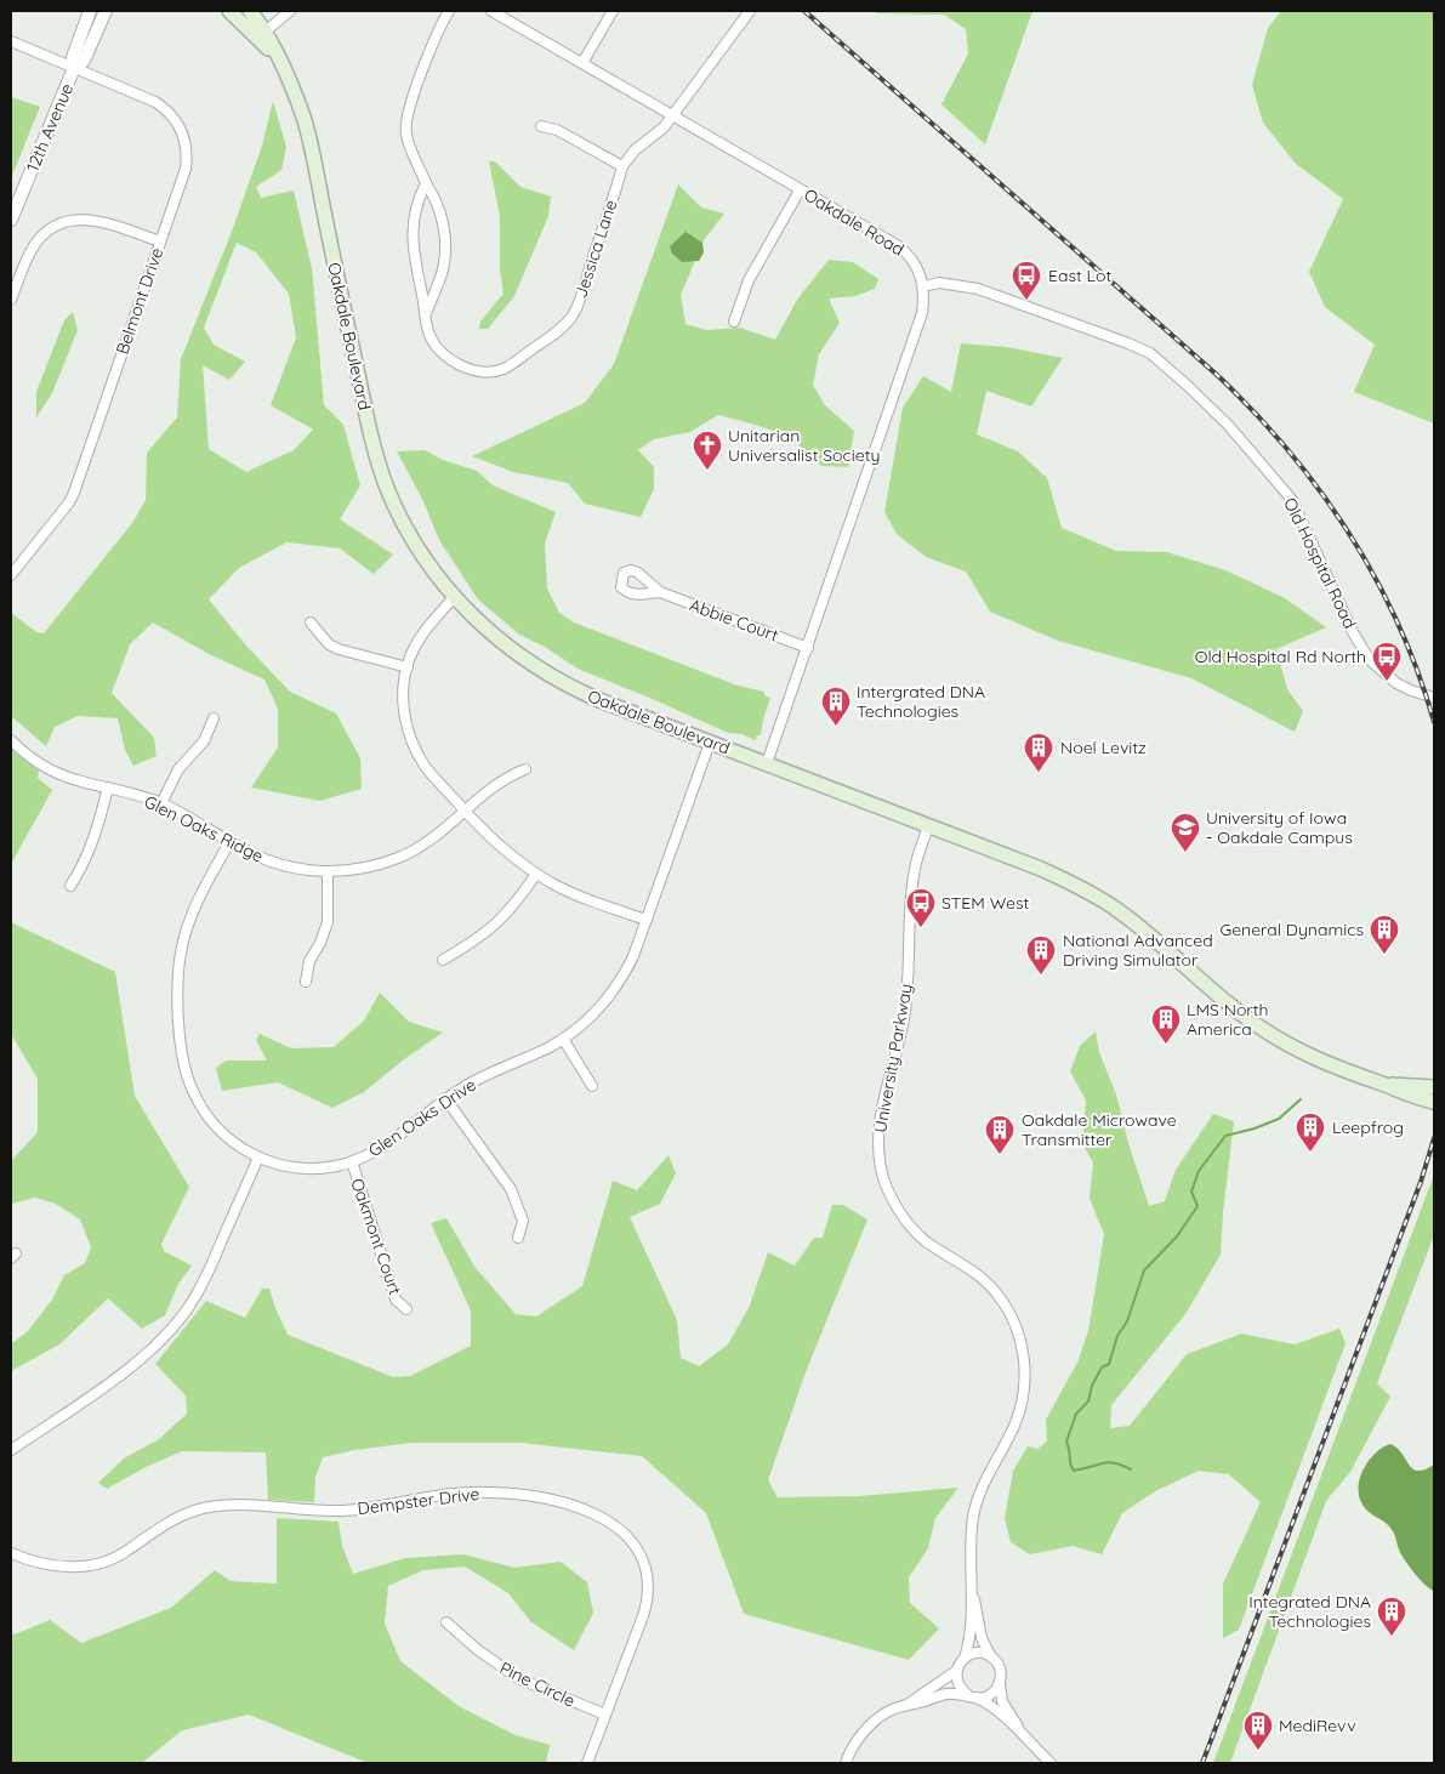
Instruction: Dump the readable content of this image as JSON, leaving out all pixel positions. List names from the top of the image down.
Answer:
{
  "streets": {
    "main road": ["Oakdale Boulevard"],
    "street": [
      "12th Avenue",
      "Oakdale Road",
      "Jessica Lane",
      "Belmont Drive",
      "Old Hospital Road",
      "Abbie Court",
      "Glen Oaks Ridge",
      "University Parkway",
      "Glen Oaks Drive",
      "Oakmont Court",
      "Dempster Drive",
      "Pine Circle"
    ]
  },
  "crossings": [
    ["12th Avenue", "Belmont Drive"],
    ["Oakdale Road", "Jessica Lane"],
    ["Oakdale Road", "Oakdale Boulevard"],
    ["Oakdale Road", "Old Hospital Road"],
    ["Oakdale Road", "Abbie Court"],
    ["Oakdale Boulevard", "University Parkway"],
    ["Oakdale Boulevard", "Glen Oaks Drive"],
    ["Glen Oaks Ridge", "Glen Oaks Drive"],
    ["Glen Oaks Drive", "Oakmont Court"],
    ["Dempster Drive", "Pine Circle"]
  ],
  "places": {
    "bus stop": ["East Lot", "Old Hospital Rd North", "STEM West"],
    "church": ["Unitarian Universalist Society"],
    "building": [
      "Intergrated DNA Technologies",
      "Noel Levitz",
      "General Dynamics",
      "National Advanced Driving Simulator",
      "LMS North America",
      "Leepfrog",
      "Oakdale Microwave Transmitter",
      "Integrated DNA Technologies",
      "MediRevv"
    ],
    "school or university": ["University of Iowa - Oakdale Campus"]
  }
}
